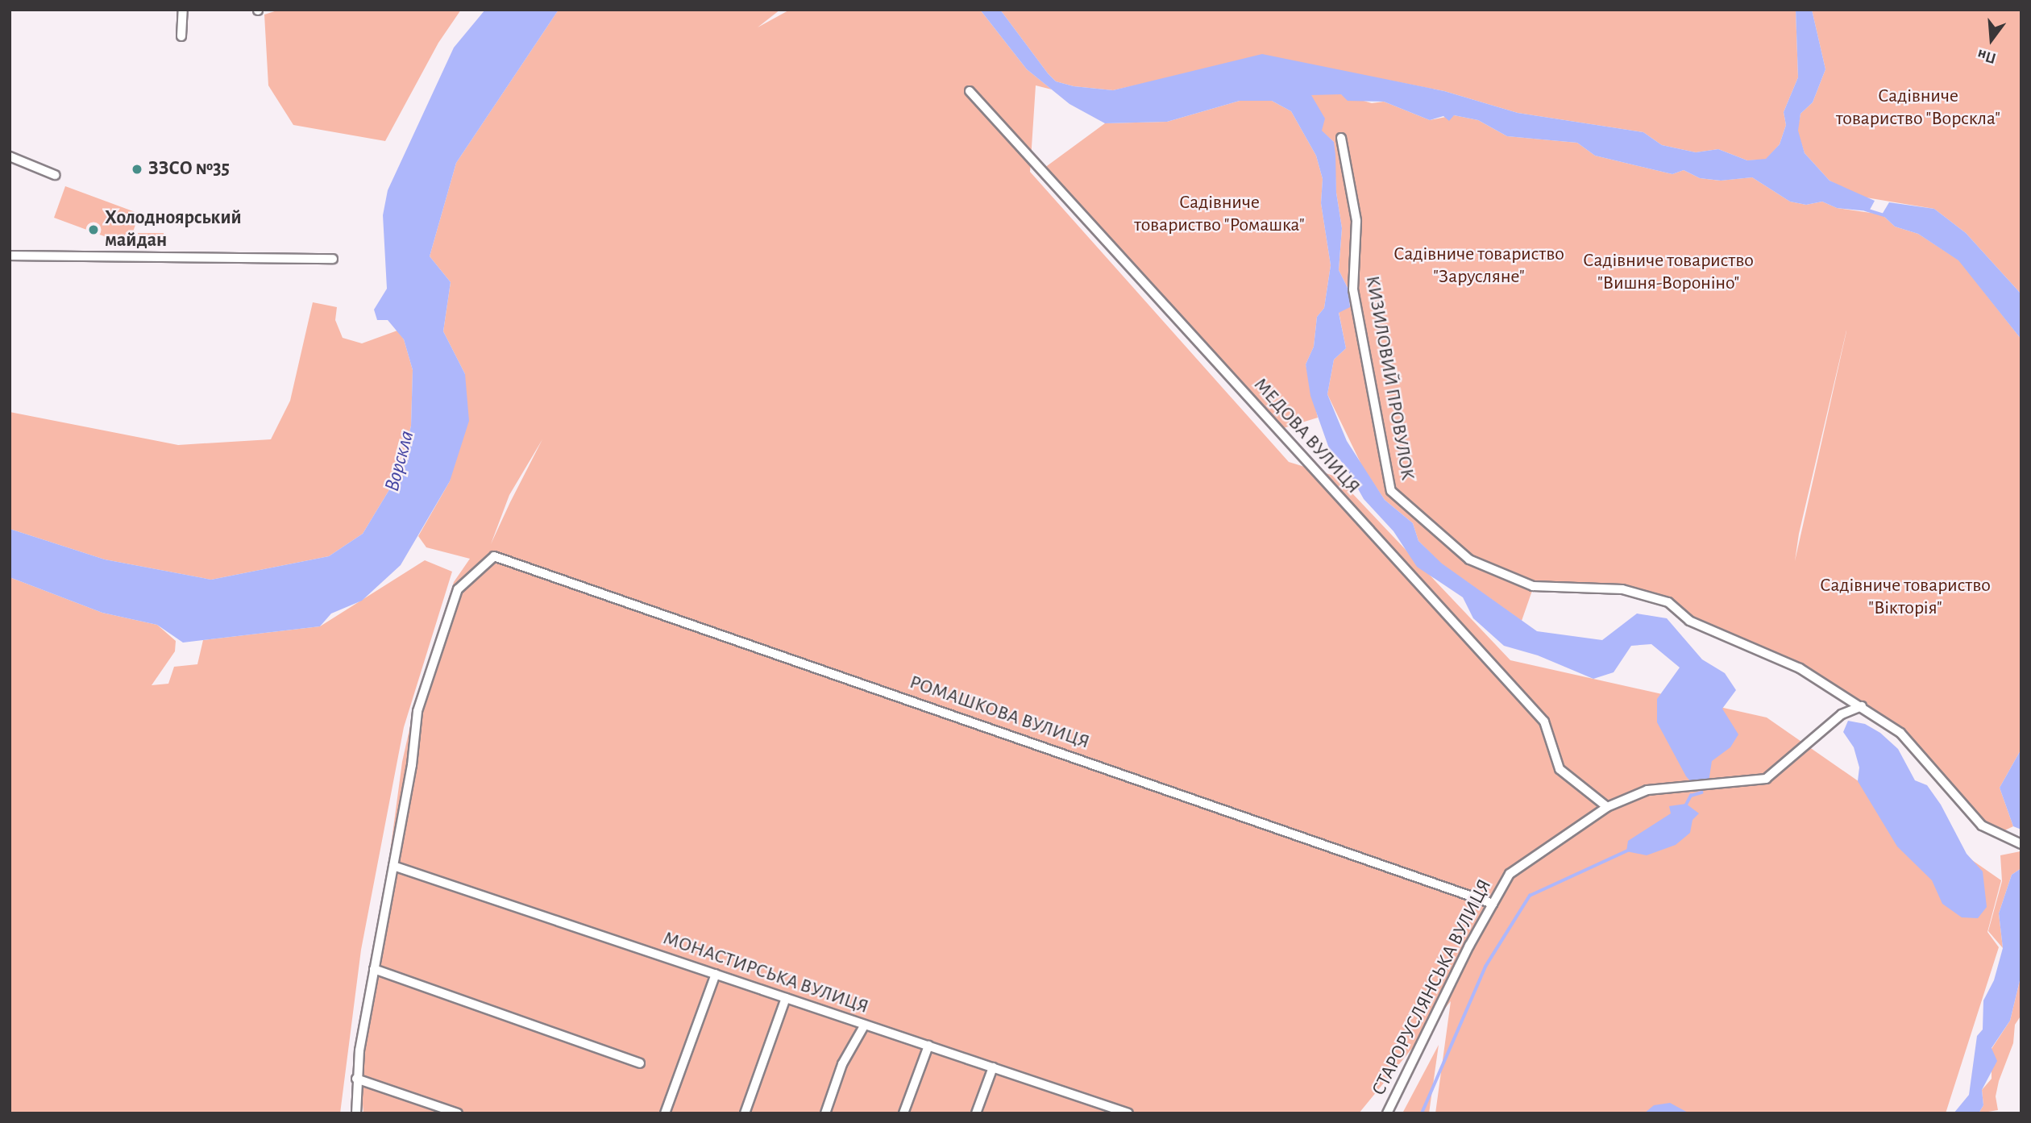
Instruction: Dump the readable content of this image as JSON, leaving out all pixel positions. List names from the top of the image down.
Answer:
{
  "streets": {
    "street": [
      "КИЗИЛОВИЙ ПРОВУЛОК",
      "МЕДОВА ВУЛИЦЯ",
      "РОМАШКОВА ВУЛИЦЯ",
      "МОНАСТИРСЬКА ВУЛИЦЯ",
      "СТАРОРУСЛЯНСЬКА ВУЛИЦЯ"
    ]
  },
  "crossings": [
    ["КИЗИЛОВИЙ ПРОВУЛОК", "СТАРОРУСЛЯНСЬКА ВУЛИЦЯ"],
    ["МЕДОВА ВУЛИЦЯ", "СТАРОРУСЛЯНСЬКА ВУЛИЦЯ"],
    ["РОМАШКОВА ВУЛИЦЯ", "МОНАСТИРСЬКА ВУЛИЦЯ"],
    ["РОМАШКОВА ВУЛИЦЯ", "СТАРОРУСЛЯНСЬКА ВУЛИЦЯ"]
  ],
  "water": ["Ворскла"],
  "parks": [
    "Садівниче товариство \"Ворскла\"",
    "Садівниче товариство \"Ромашка\"",
    "Садівниче товариство \"Зарусляне\"",
    "Садівниче товариство \"Вишня-Вороніно\"",
    "Садівниче товариство \"Вікторія\""
  ],
  "places": ["ЗЗСО №35", "Холодноярський майдан"],
  "north": "bottom"
}
